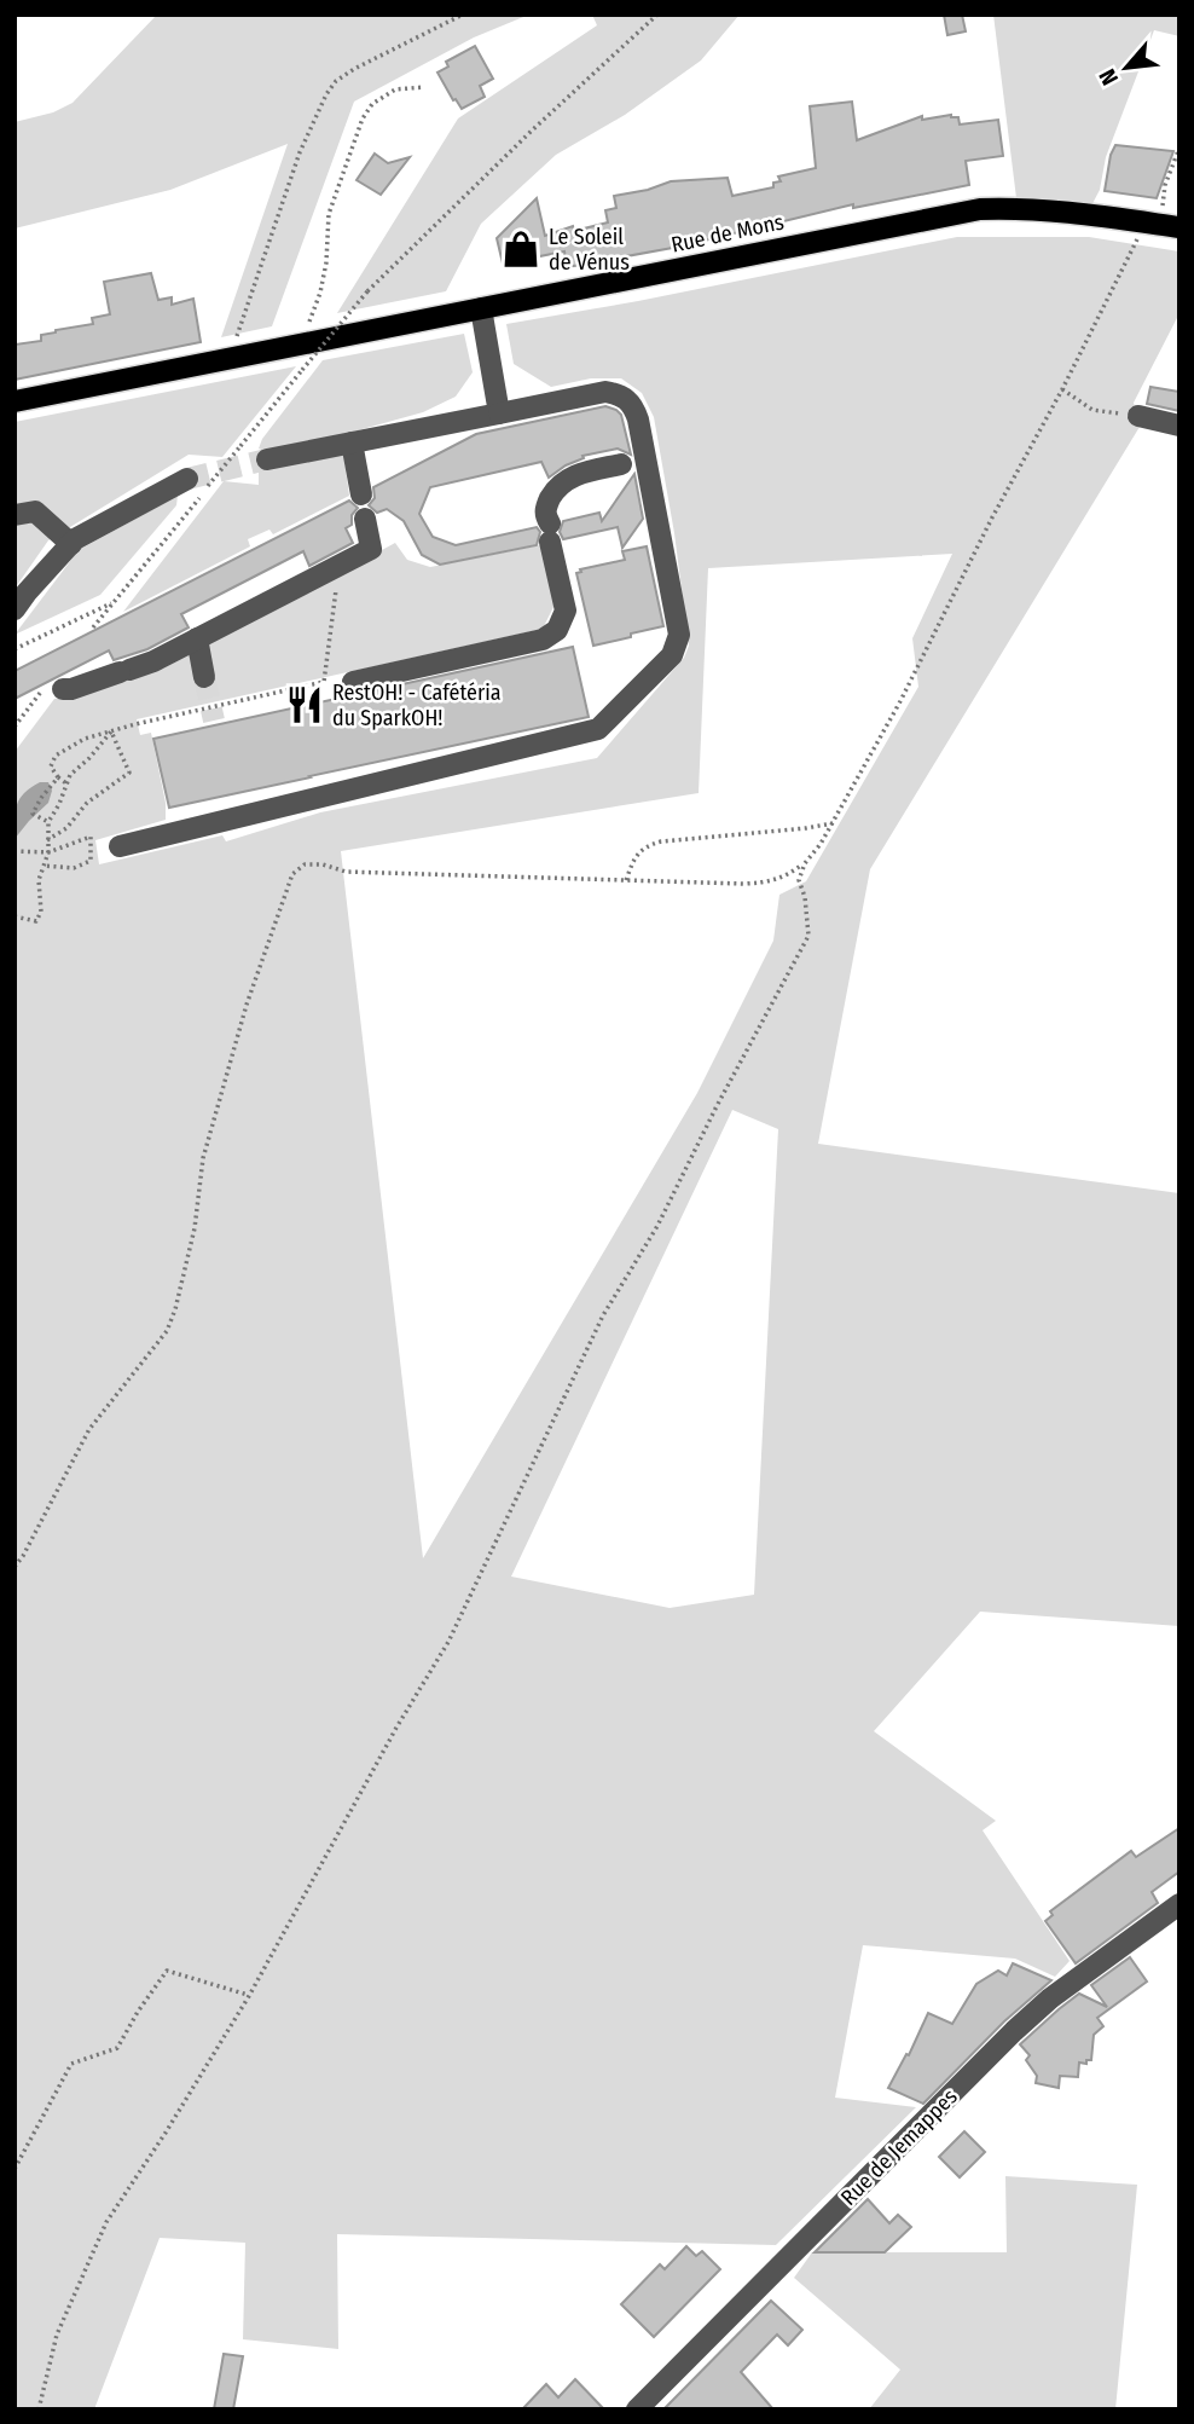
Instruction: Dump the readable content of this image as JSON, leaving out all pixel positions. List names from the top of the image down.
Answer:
{
  "streets": {
    "main road": ["Rue de Mons"],
    "street": ["Rue de Jemappes"]
  },
  "places": {
    "shop": ["Le Soleil de Vénus"],
    "restaurant": ["RestOH! - Cafétéria du SparkOH!"]
  },
  "north": "bottom left"
}
